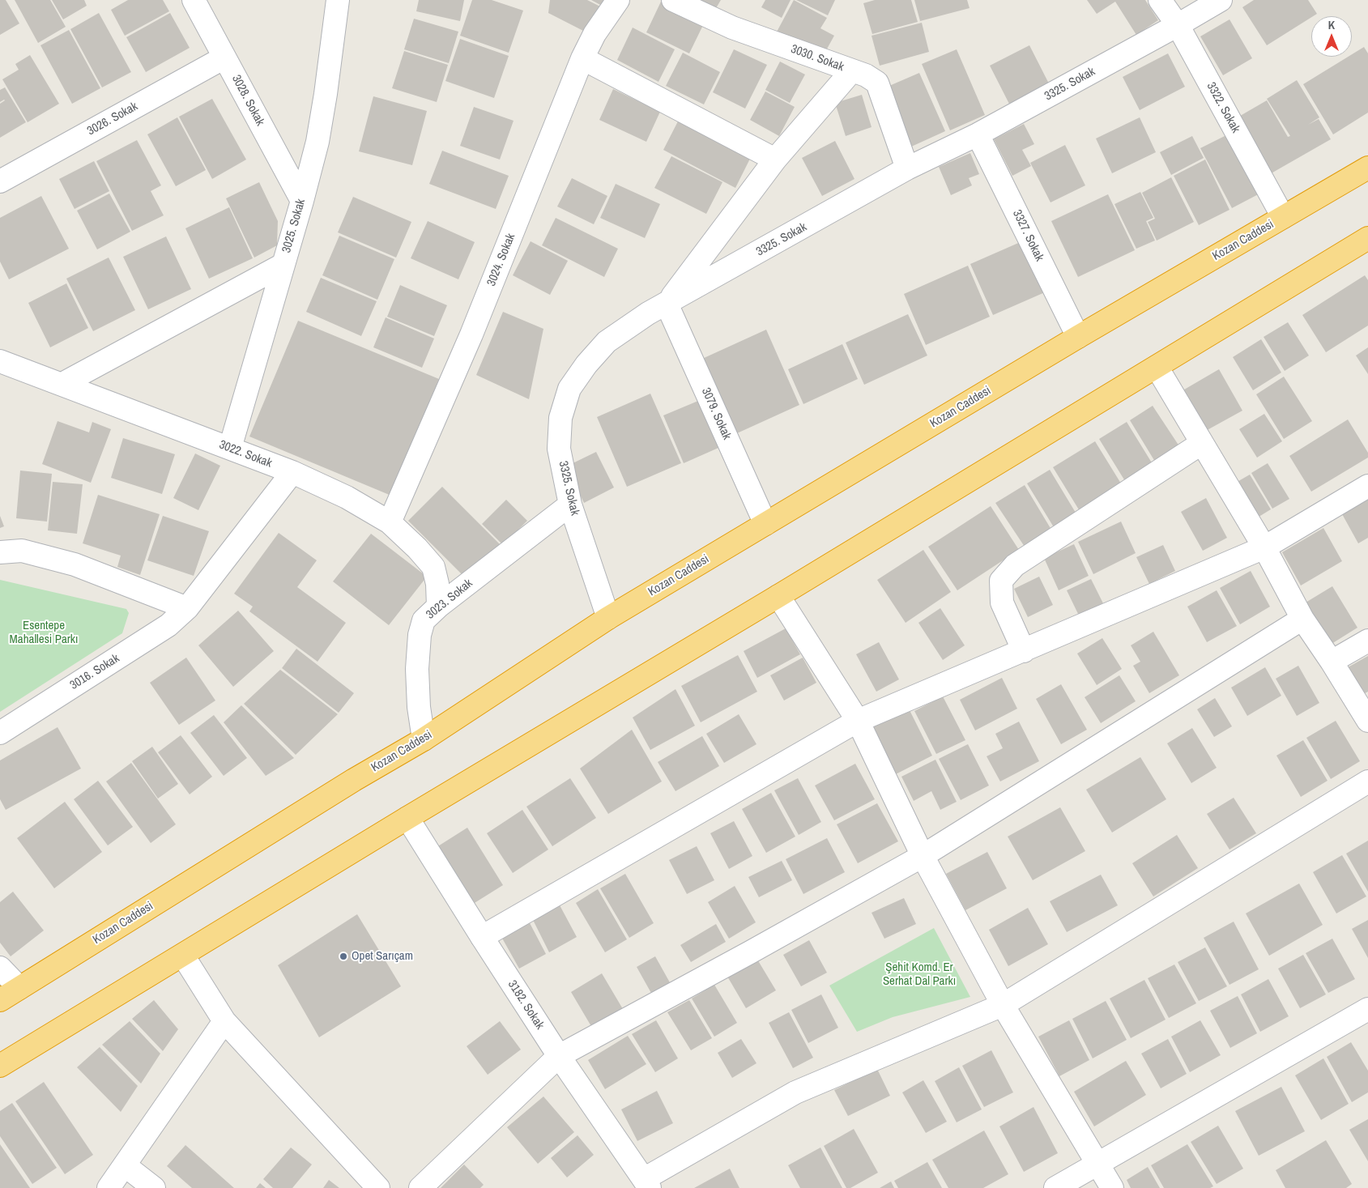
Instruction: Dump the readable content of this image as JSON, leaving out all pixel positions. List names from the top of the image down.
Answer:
{
  "streets": {
    "highway": ["Kozan Caddesi"],
    "street": [
      "3030. Sokak",
      "3325. Sokak",
      "3028. Sokak",
      "3322. Sokak",
      "3026. Sokak",
      "3025. Sokak",
      "3327. Sokak",
      "3024. Sokak",
      "3079. Sokak",
      "3022. Sokak",
      "3023. Sokak",
      "3016. Sokak",
      "3182. Sokak"
    ]
  },
  "crossings": [
    ["3030. Sokak", "3325. Sokak"],
    ["3325. Sokak", "3322. Sokak"],
    ["3325. Sokak", "3327. Sokak"],
    ["3325. Sokak", "Kozan Caddesi"],
    ["3325. Sokak", "3079. Sokak"],
    ["3325. Sokak", "3023. Sokak"],
    ["3028. Sokak", "3026. Sokak"],
    ["3028. Sokak", "3025. Sokak"],
    ["3322. Sokak", "Kozan Caddesi"],
    ["3025. Sokak", "3022. Sokak"],
    ["3327. Sokak", "Kozan Caddesi"],
    ["Kozan Caddesi", "3079. Sokak"],
    ["Kozan Caddesi", "3023. Sokak"],
    ["3024. Sokak", "3022. Sokak"],
    ["3022. Sokak", "3023. Sokak"],
    ["3022. Sokak", "3016. Sokak"]
  ],
  "parks": ["Esentepe Mahallesi Parkı", "Şehit Komd. Er Serhat Dal Parkı"],
  "places": ["Opet Sarıçam"],
  "north": "top"
}
